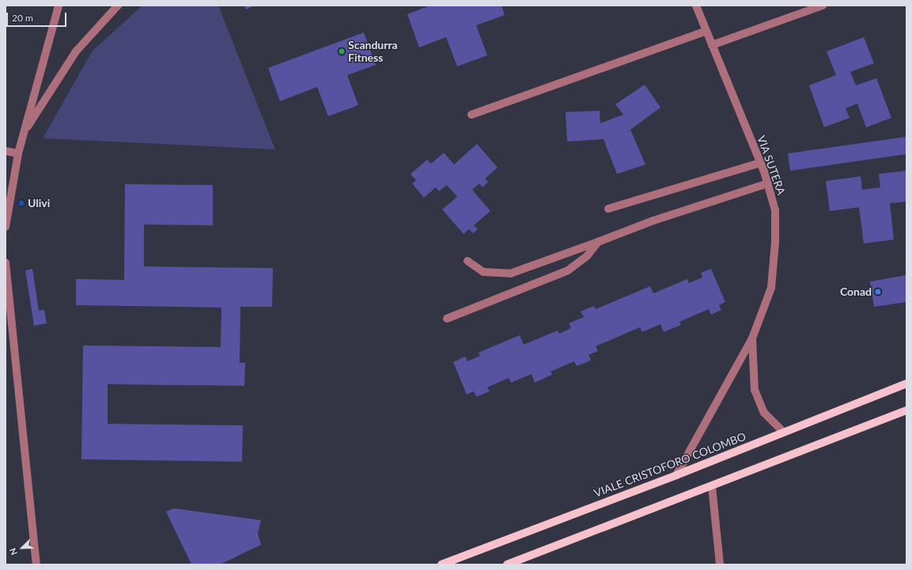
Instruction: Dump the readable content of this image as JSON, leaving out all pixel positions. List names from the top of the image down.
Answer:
{
  "streets": {
    "main road": ["VIALE CRISTOFORO COLOMBO"],
    "street": ["VIA SUTERA"]
  },
  "crossings": [
    ["VIA SUTERA", "VIALE CRISTOFORO COLOMBO"]
  ],
  "places": ["Scandurra Fitness", "Ulivi", "Conad"],
  "scale_bar": "20 m",
  "north": "bottom left"
}
